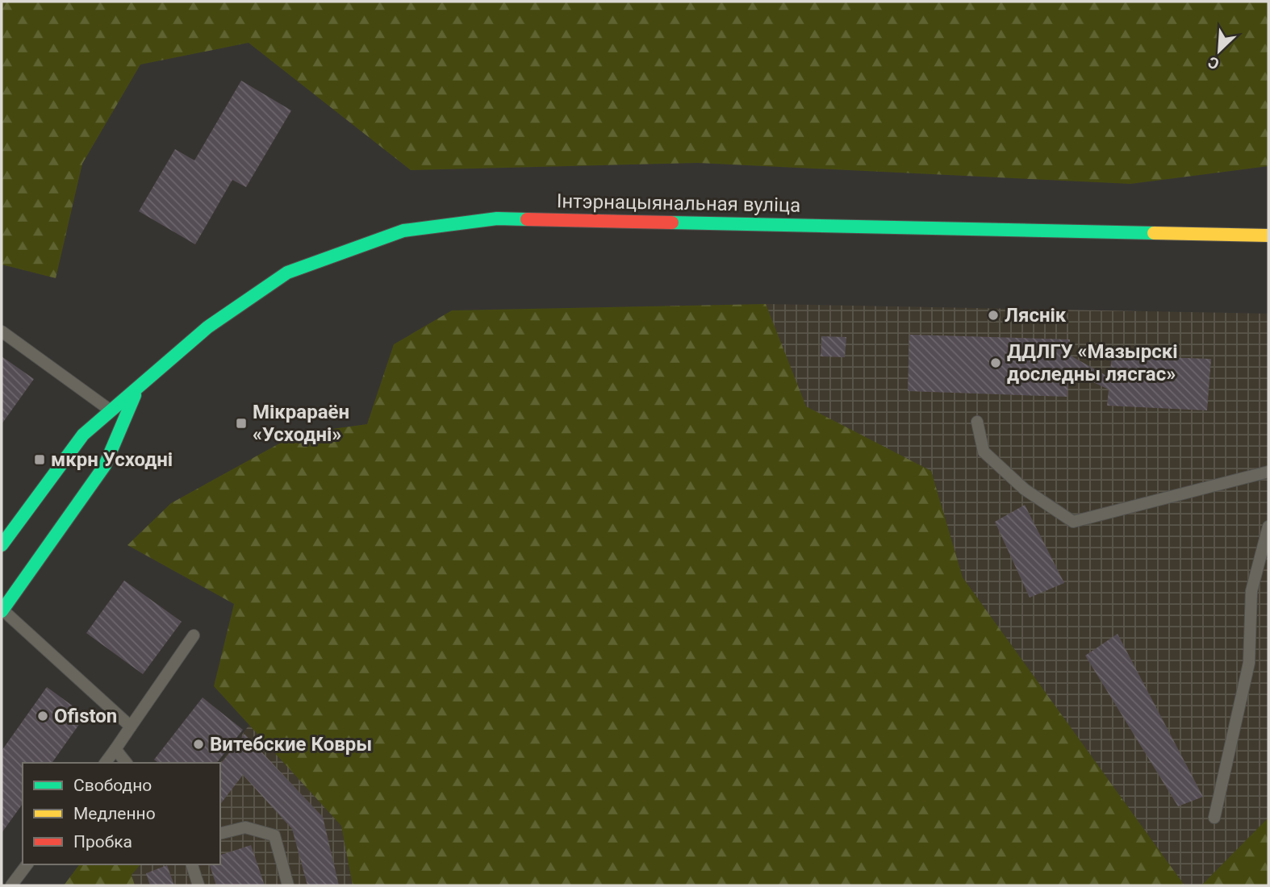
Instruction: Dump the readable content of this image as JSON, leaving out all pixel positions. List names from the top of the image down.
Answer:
{
  "streets": {
    "main road": ["Інтэрнацыянальная вуліца"]
  },
  "places": {
    "other": [
      "Ляснік",
      "ДДЛГУ «Мазырскі доследны лясгас»",
      "Ofiston",
      "Витебские Ковры"
    ],
    "transit": ["Мікрараён «Усходні»", "мкрн Усходні"]
  },
  "legend": ["Свободно", "Медленно", "Пробка"],
  "north": "bottom left"
}
